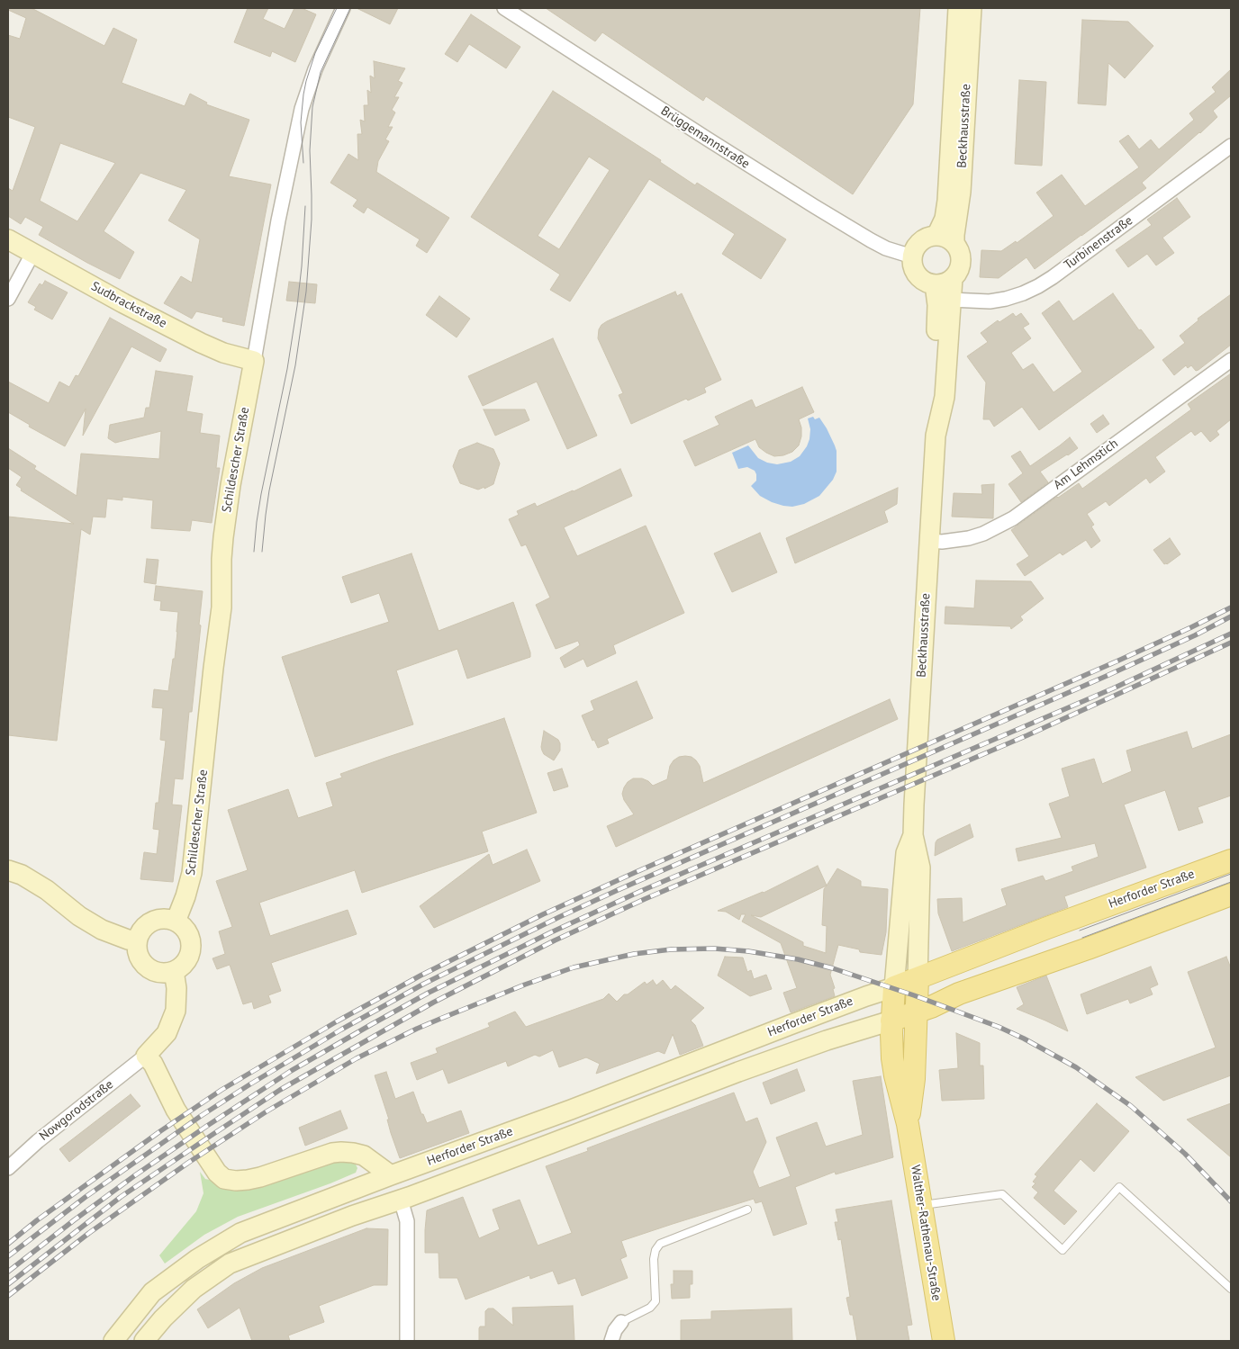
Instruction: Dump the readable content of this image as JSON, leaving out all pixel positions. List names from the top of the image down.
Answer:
{
  "streets": {
    "main road": ["Beckhausstraße", "Herforder Straße", "Walther-Rathenau-Straße"],
    "street": [
      "Brüggemannstraße",
      "Turbinenstraße",
      "Sudbrackstraße",
      "Schildescher Straße",
      "Am Lehmstich",
      "Nowgorodstraße"
    ]
  },
  "crossings": [
    ["Beckhausstraße", "Brüggemannstraße"],
    ["Beckhausstraße", "Turbinenstraße"],
    ["Beckhausstraße", "Am Lehmstich"],
    ["Beckhausstraße", "Herforder Straße"],
    ["Beckhausstraße", "Walther-Rathenau-Straße"],
    ["Sudbrackstraße", "Schildescher Straße"],
    ["Herforder Straße", "Walther-Rathenau-Straße"]
  ]
}
